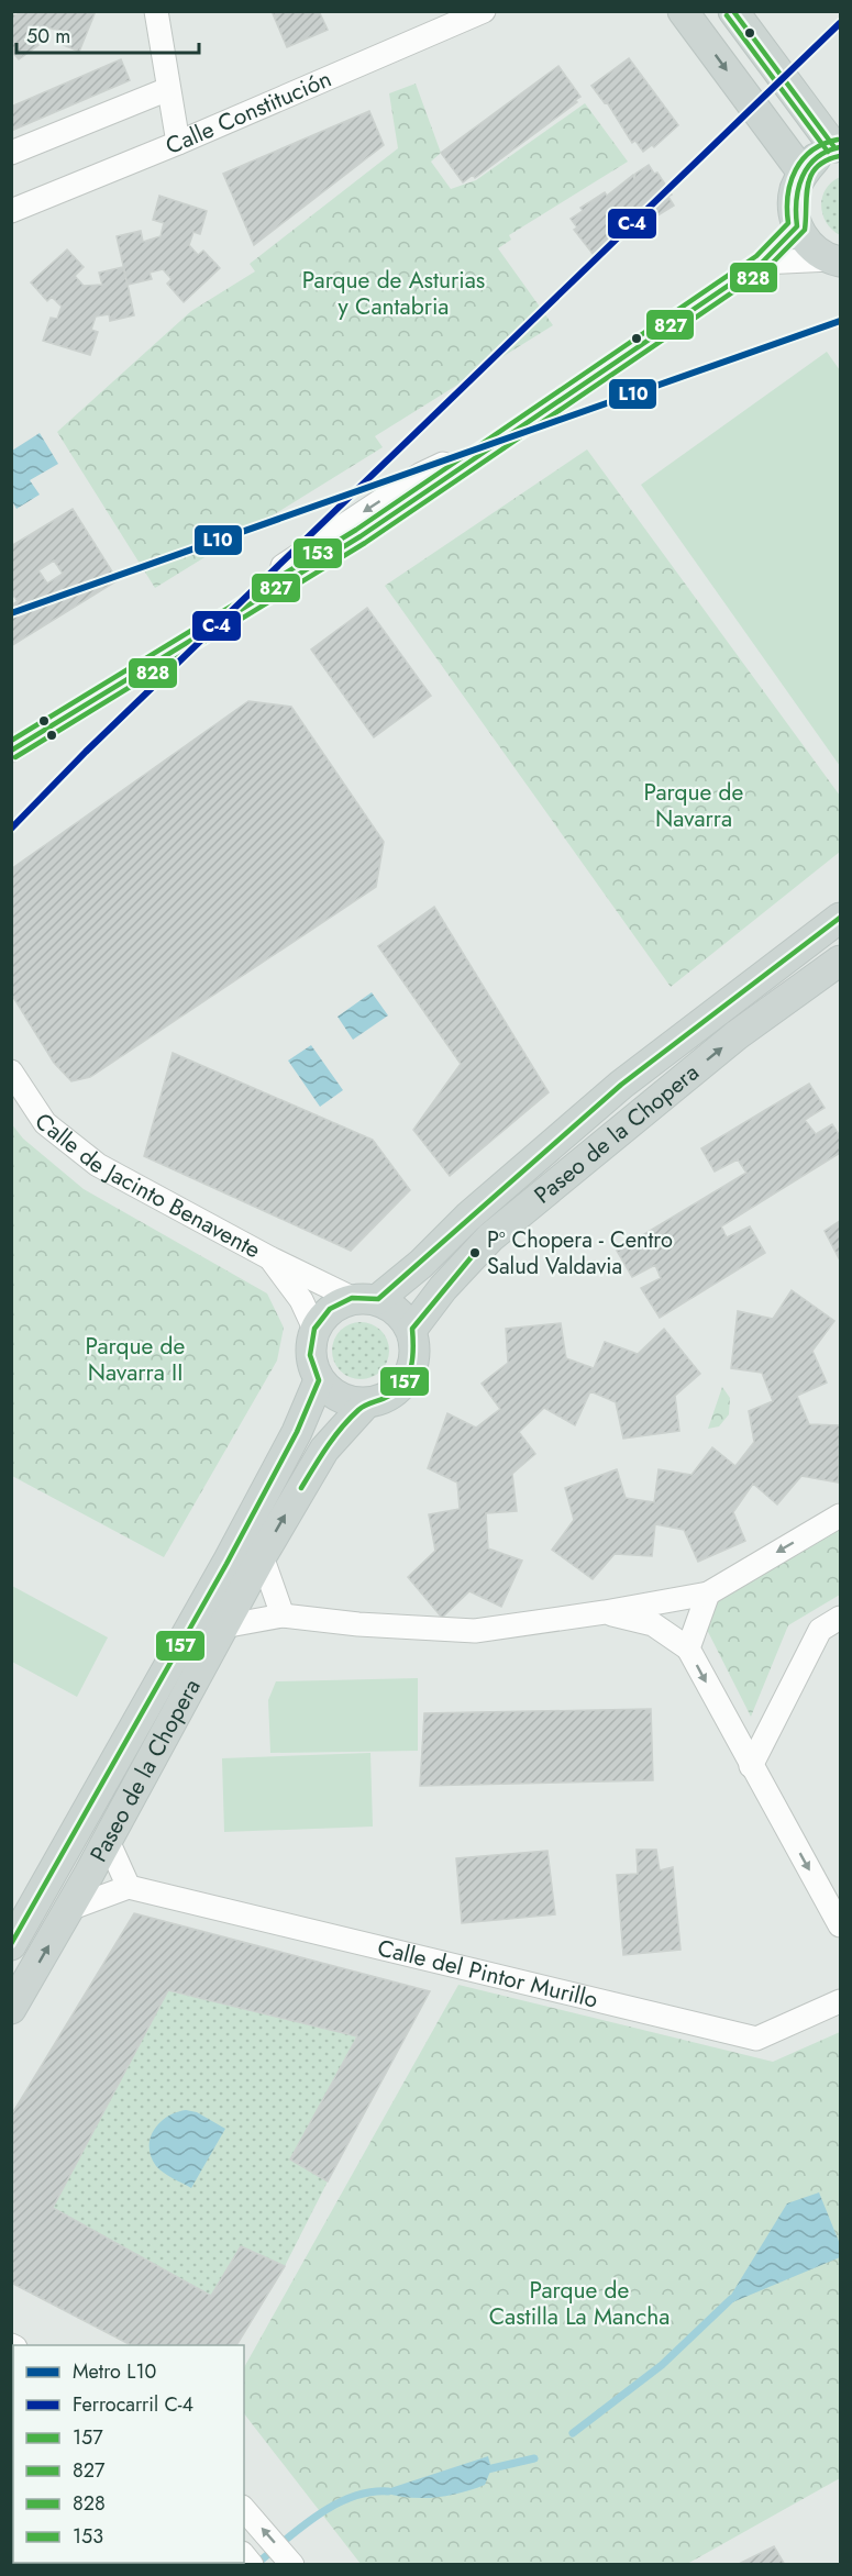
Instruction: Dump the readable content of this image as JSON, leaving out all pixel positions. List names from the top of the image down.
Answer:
{
  "streets": {
    "main road": ["Paseo de la Chopera"],
    "street": ["Calle Constitución", "Calle de Jacinto Benavente", "Calle del Pintor Murillo"]
  },
  "crossings": [
    ["Paseo de la Chopera", "Calle de Jacinto Benavente"]
  ],
  "parks": [
    "Parque de Asturias y Cantabria",
    "Parque de Navarra",
    "Parque de Navarra II",
    "Parque de Castilla La Mancha"
  ],
  "places": ["Pº Chopera - Centro Salud Valdavia"],
  "lines": [
    "transit line 827",
    "transit line 828",
    "rail line C-4",
    "transit line 153",
    "metro line L10",
    "transit line 157"
  ],
  "legend": [
    "Metro L10",
    "Ferrocarril C-4",
    "157",
    "827",
    "828",
    "153"
  ],
  "scale_bar": "50 m"
}
